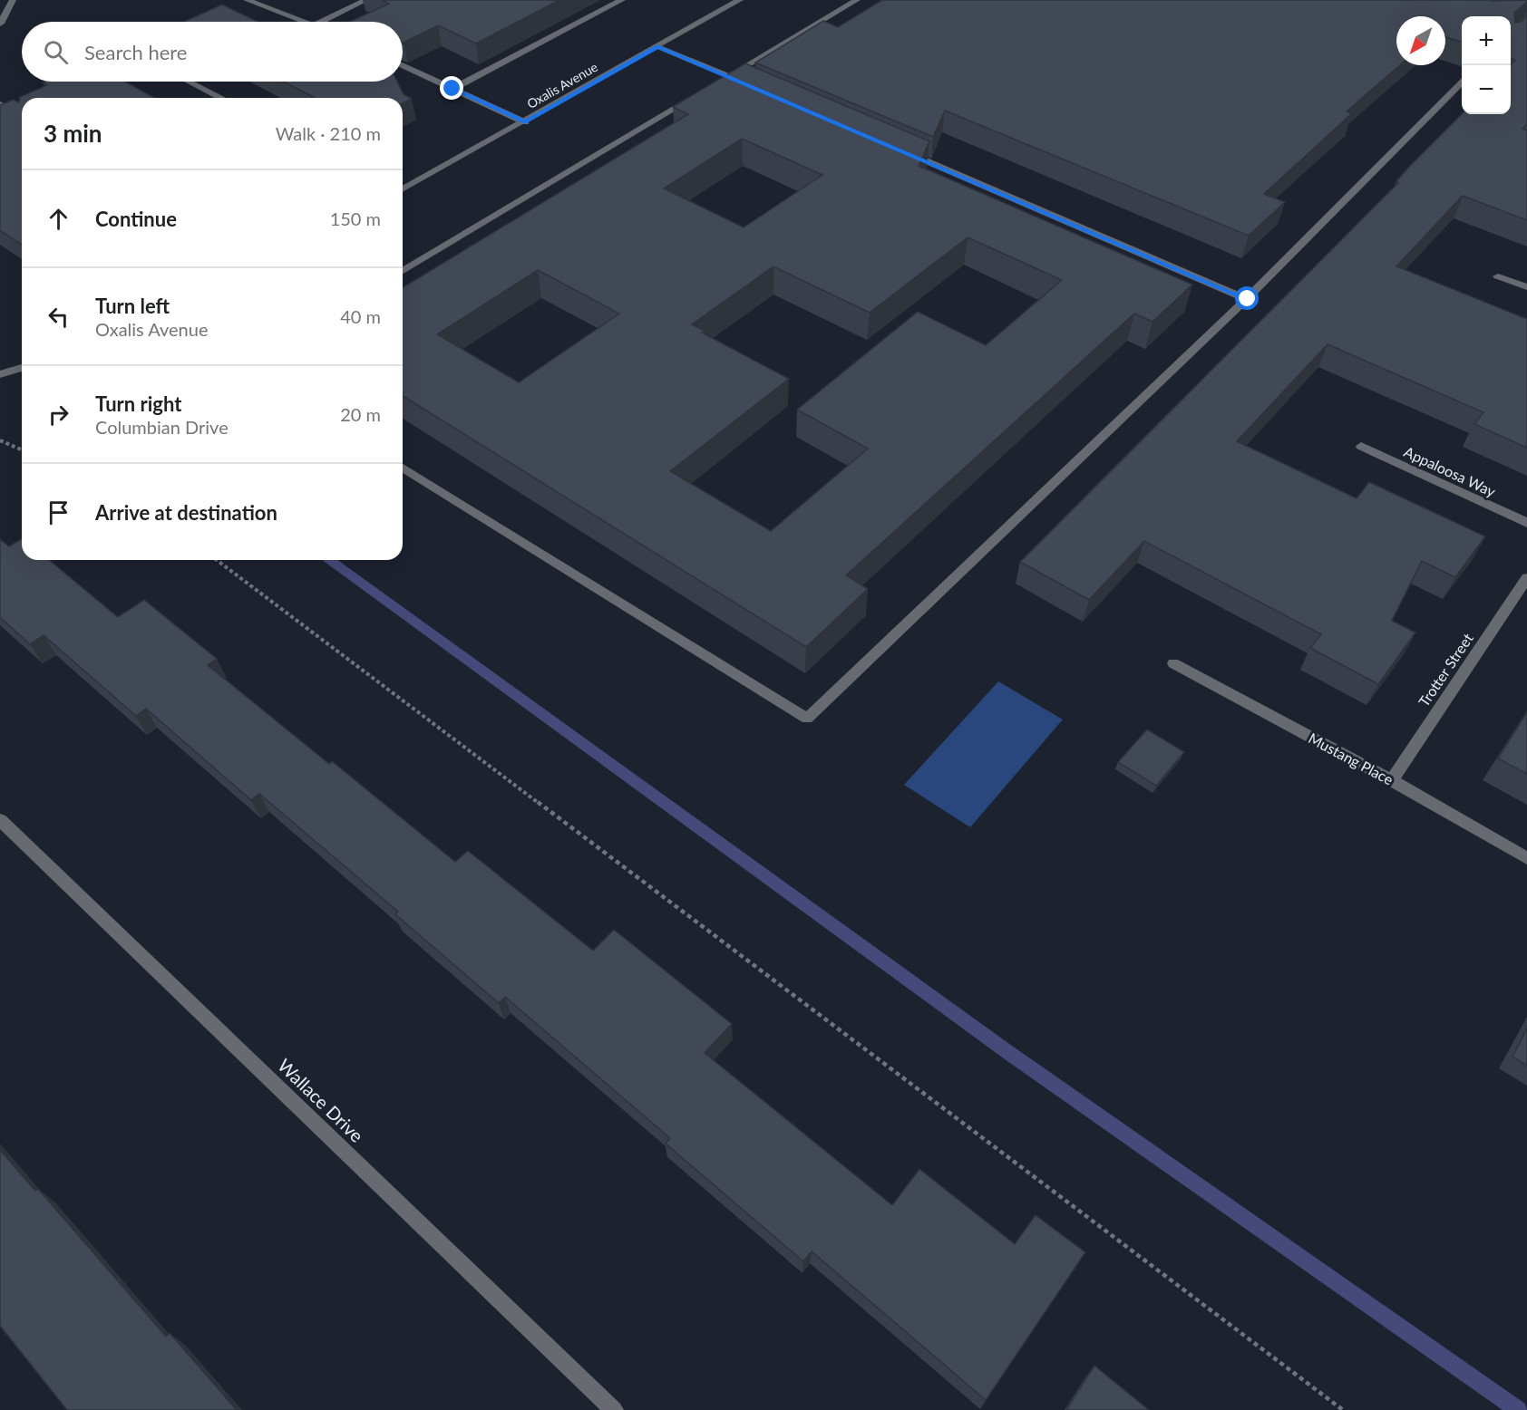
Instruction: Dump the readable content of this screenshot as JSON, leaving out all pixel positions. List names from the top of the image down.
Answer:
{
  "streets": {
    "street": [
      "Oxalis Avenue",
      "Appaloosa Way",
      "Trotter Street",
      "Mustang Place",
      "Wallace Drive"
    ]
  },
  "crossings": [
    ["Trotter Street", "Mustang Place"]
  ],
  "north": "bottom left",
  "page": {
    "map_buttons": ["+", "−"],
    "search": "Search here",
    "heading": ["3 min", "Walk · 210 m"],
    "list": [
      ["Continue", "150 m"],
      ["Turn left", "Oxalis Avenue", "40 m"],
      ["Turn right", "Columbian Drive", "20 m"],
      "Arrive at destination"
    ]
  }
}
